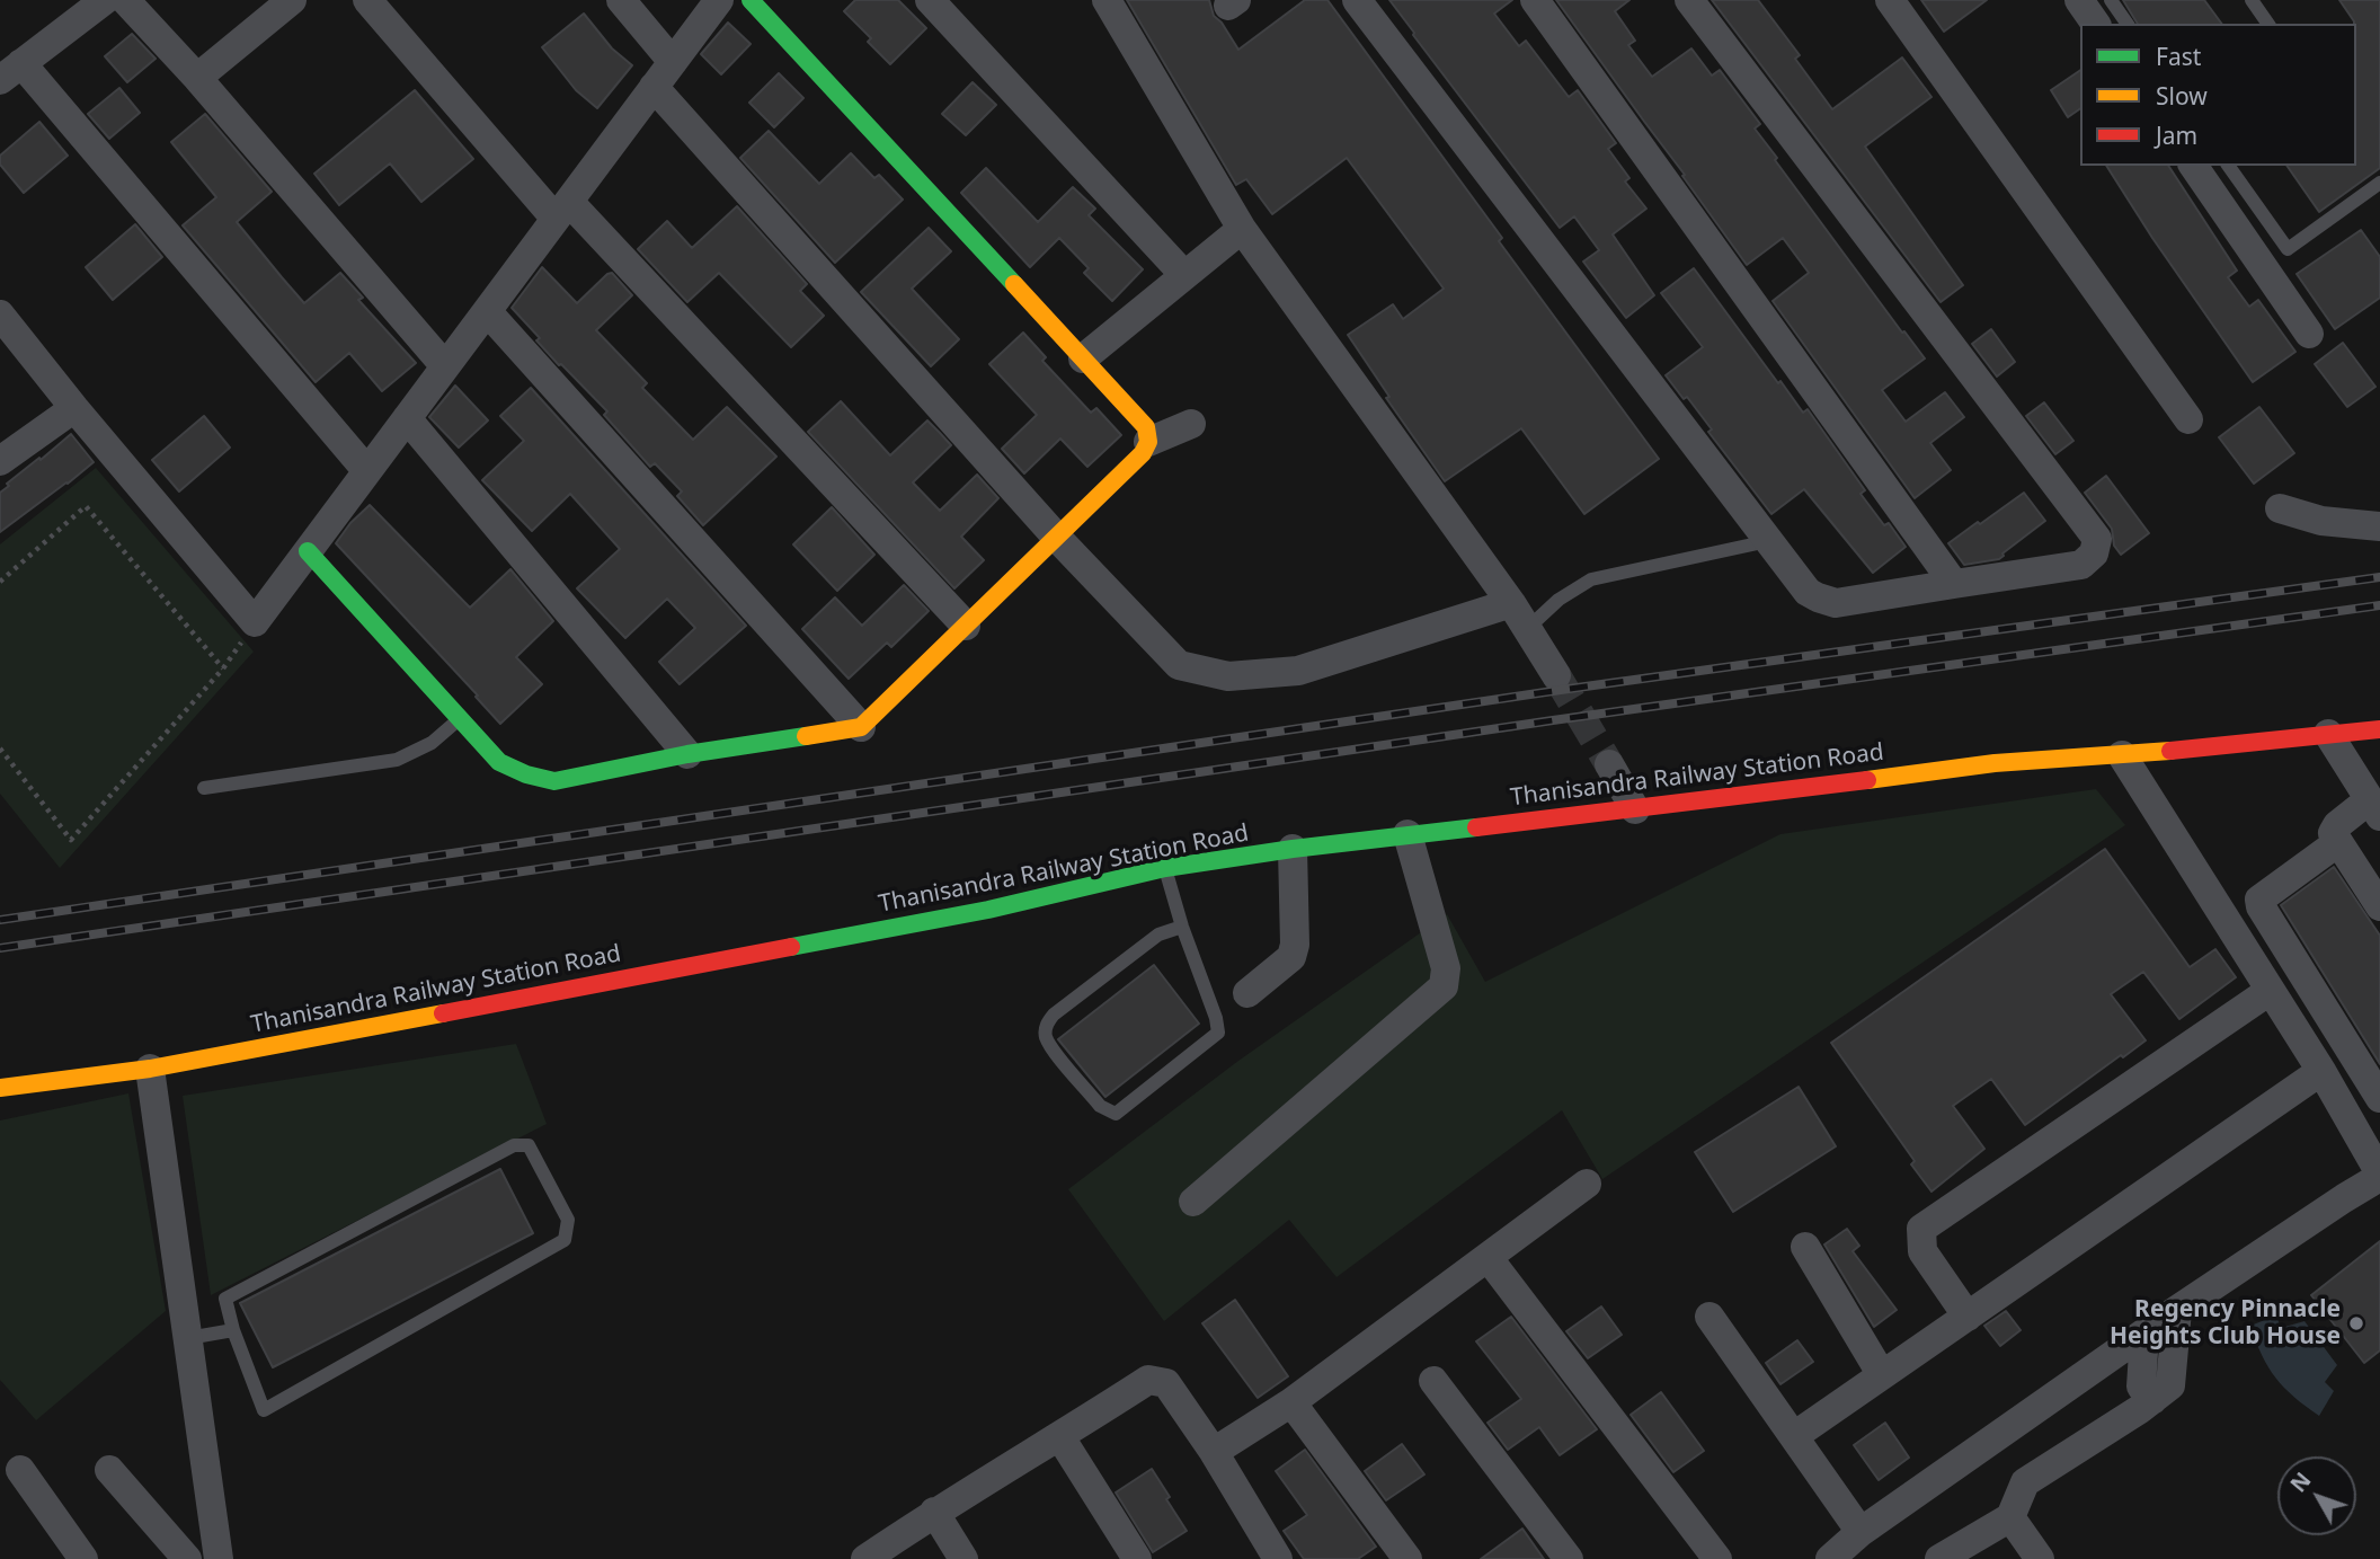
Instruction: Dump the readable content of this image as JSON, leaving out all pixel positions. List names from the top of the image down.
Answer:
{
  "streets": {
    "street": ["Thanisandra Railway Station Road"]
  },
  "places": ["Regency Pinnacle Heights Club House"],
  "legend": ["Fast", "Slow", "Jam"],
  "north": "top left"
}
